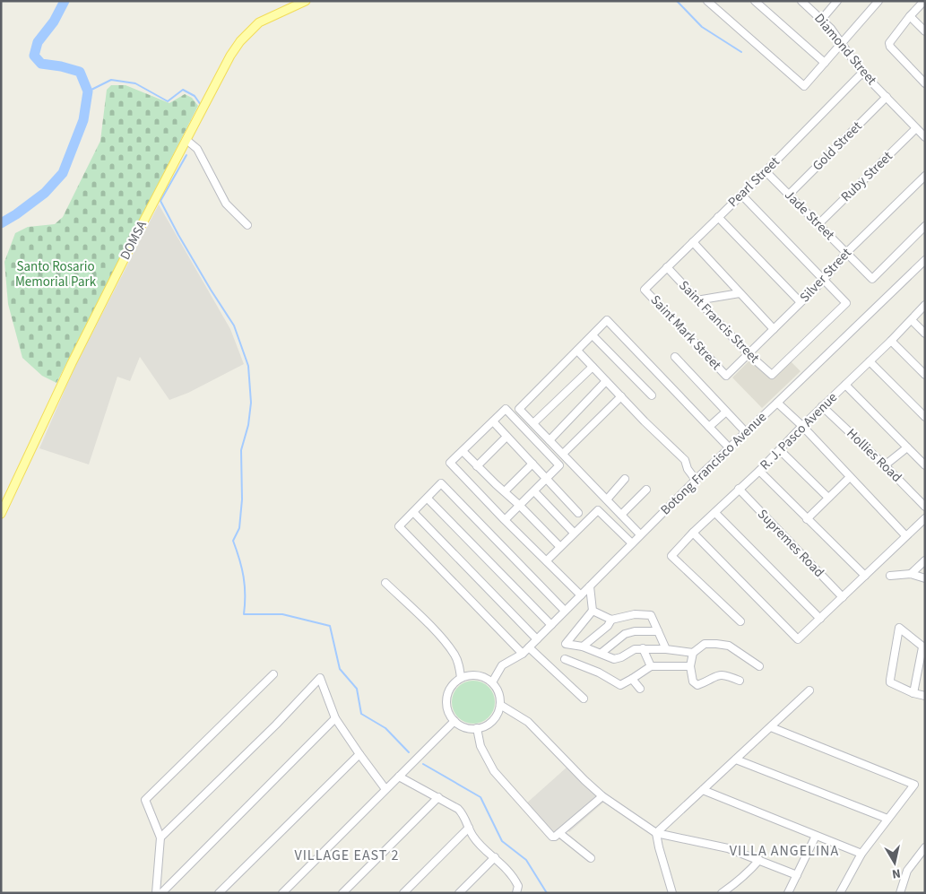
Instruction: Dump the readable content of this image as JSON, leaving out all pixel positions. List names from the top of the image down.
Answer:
{
  "streets": {
    "main road": ["DOMSA"],
    "street": [
      "Diamond Street",
      "Gold Street",
      "Ruby Street",
      "Pearl Street",
      "Jade Street",
      "Silver Street",
      "Saint Francis Street",
      "Saint Mark Street",
      "R. J. Pasco Avenue",
      "Hollies Road",
      "Botong Francisco Avenue",
      "Supremes Road"
    ]
  },
  "crossings": [
    ["Diamond Street", "Gold Street"],
    ["Diamond Street", "Ruby Street"],
    ["Diamond Street", "Pearl Street"],
    ["Gold Street", "Jade Street"],
    ["Ruby Street", "Jade Street"],
    ["Pearl Street", "Jade Street"],
    ["Pearl Street", "Saint Francis Street"],
    ["Pearl Street", "Saint Mark Street"],
    ["Jade Street", "Silver Street"],
    ["Silver Street", "Saint Francis Street"],
    ["Silver Street", "Saint Mark Street"],
    ["R. J. Pasco Avenue", "Hollies Road"],
    ["R. J. Pasco Avenue", "Supremes Road"]
  ],
  "districts": ["VILLA ANGELINA", "VILLAGE EAST 2"],
  "parks": ["Santo Rosario Memorial Park"],
  "north": "bottom"
}
